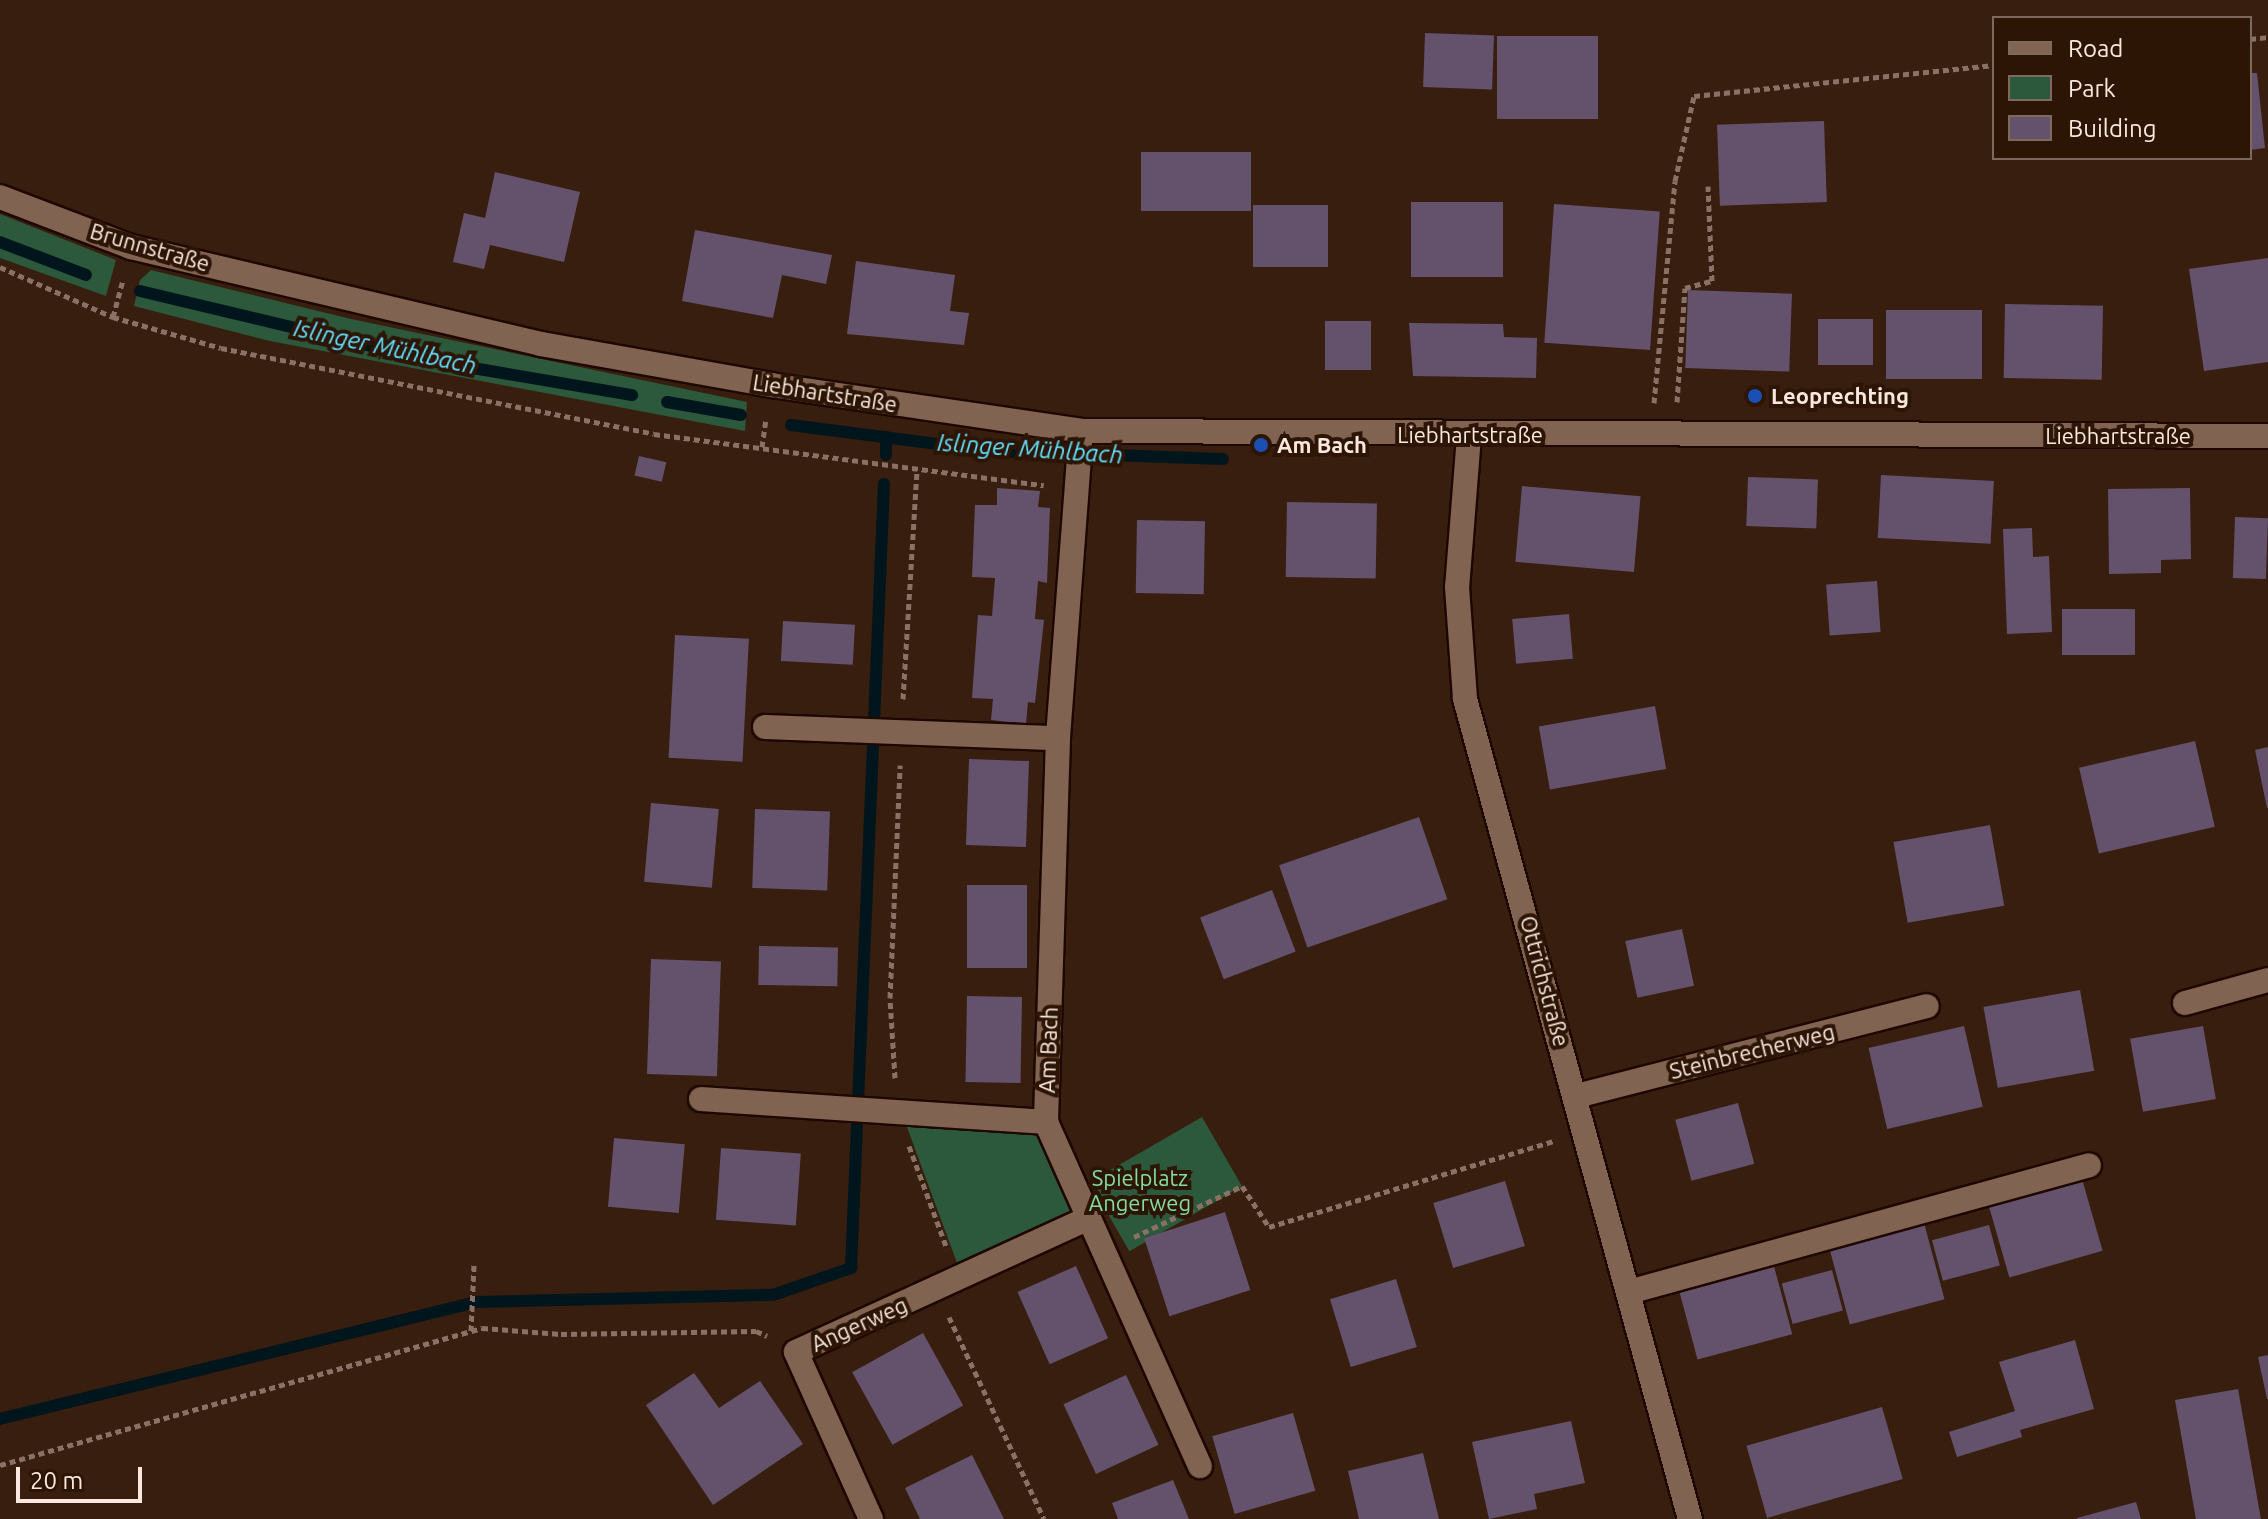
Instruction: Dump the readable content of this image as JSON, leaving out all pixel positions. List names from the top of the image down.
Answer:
{
  "streets": {
    "street": [
      "Brunnstraße",
      "Liebhartstraße",
      "Ottrichstraße",
      "Am Bach",
      "Steinbrecherweg",
      "Angerweg"
    ]
  },
  "crossings": [
    ["Brunnstraße", "Liebhartstraße"],
    ["Liebhartstraße", "Ottrichstraße"],
    ["Liebhartstraße", "Am Bach"],
    ["Ottrichstraße", "Steinbrecherweg"],
    ["Am Bach", "Angerweg"]
  ],
  "water": ["Islinger Mühlbach"],
  "parks": ["Spielplatz Angerweg"],
  "places": ["Leoprechting", "Am Bach"],
  "legend": ["Road", "Park", "Building"],
  "scale_bar": "20 m"
}
